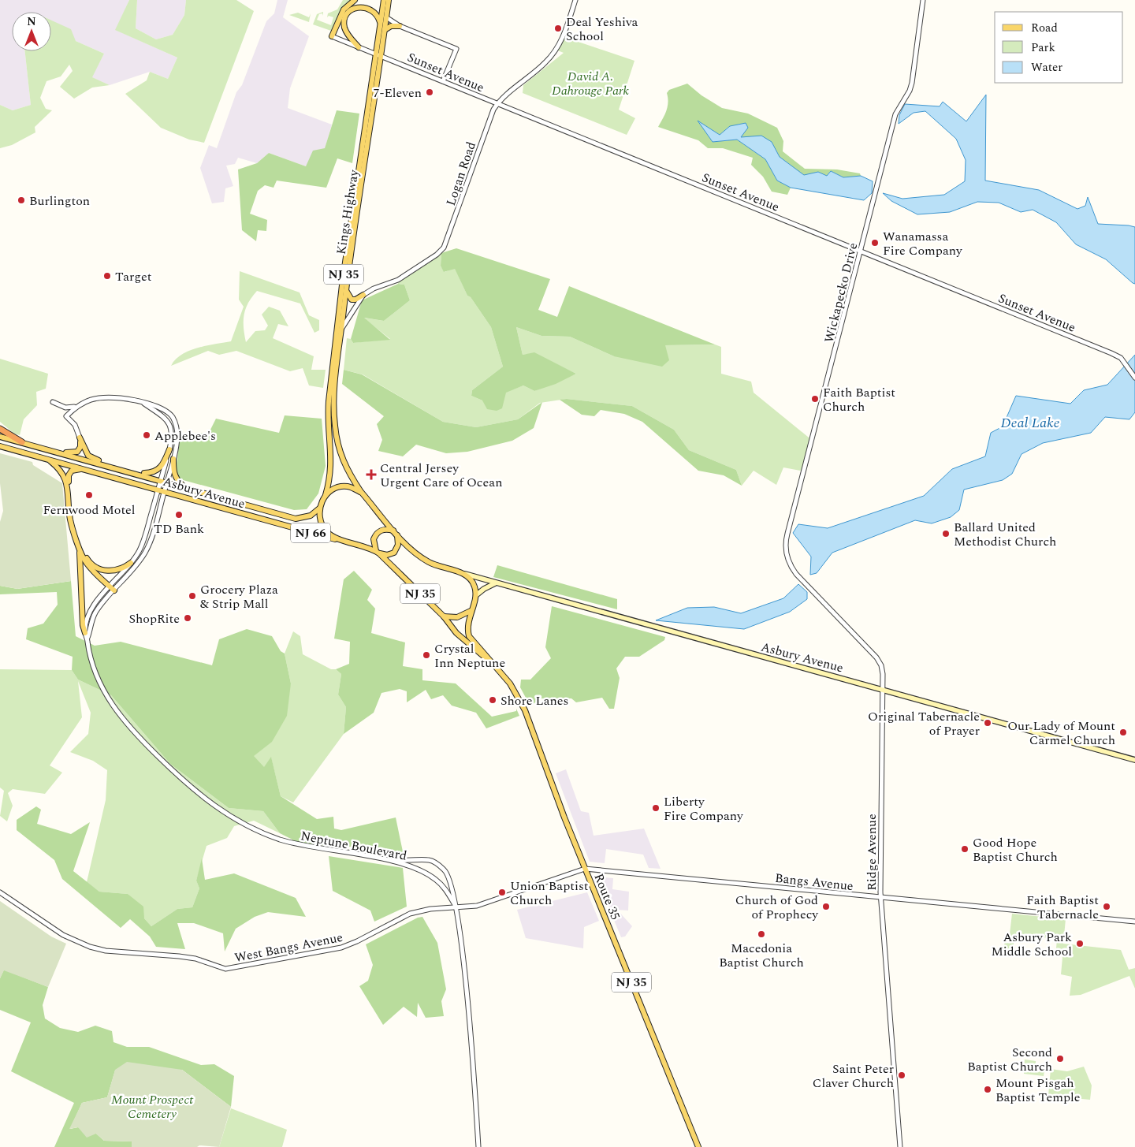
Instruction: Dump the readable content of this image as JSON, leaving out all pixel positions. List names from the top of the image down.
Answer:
{
  "streets": {
    "main road": [
      "Kings Highway",
      "NJ 35",
      "Asbury Avenue",
      "NJ 66",
      "Route 35"
    ],
    "street": [
      "Sunset Avenue",
      "Logan Road",
      "Wickapecko Drive",
      "Neptune Boulevard",
      "Ridge Avenue",
      "Bangs Avenue",
      "West Bangs Avenue"
    ]
  },
  "crossings": [
    ["Sunset Avenue", "Logan Road"],
    ["Sunset Avenue", "Kings Highway"],
    ["Sunset Avenue", "Wickapecko Drive"],
    ["Kings Highway", "NJ 35"],
    ["NJ 35", "Asbury Avenue"],
    ["NJ 35", "Route 35"],
    ["Wickapecko Drive", "Ridge Avenue"],
    ["Asbury Avenue", "Neptune Boulevard"],
    ["Asbury Avenue", "Ridge Avenue"],
    ["Neptune Boulevard", "West Bangs Avenue"],
    ["Ridge Avenue", "Bangs Avenue"],
    ["Bangs Avenue", "Route 35"],
    ["Bangs Avenue", "West Bangs Avenue"],
    ["Route 35", "West Bangs Avenue"]
  ],
  "water": ["Deal Lake"],
  "parks": ["David A. Dahrouge Park", "Mount Prospect Cemetery"],
  "places": {
    "other": [
      "Deal Yeshiva School",
      "7-Eleven",
      "Burlington",
      "Wanamassa Fire Company",
      "Target",
      "Faith Baptist Church",
      "Applebee's",
      "Fernwood Motel",
      "TD Bank",
      "Ballard United Methodist Church",
      "Grocery Plaza & Strip Mall",
      "ShopRite",
      "Crystal Inn Neptune",
      "Shore Lanes",
      "Original Tabernacle of Prayer",
      "Our Lady of Mount Carmel Church",
      "Liberty Fire Company",
      "Good Hope Baptist Church",
      "Union Baptist Church",
      "Church of God of Prophecy",
      "Faith Baptist Tabernacle",
      "Macedonia Baptist Church",
      "Asbury Park Middle School",
      "Second Baptist Church",
      "Saint Peter Claver Church",
      "Mount Pisgah Baptist Temple"
    ],
    "health": ["Central Jersey Urgent Care of Ocean"]
  },
  "legend": ["Road", "Park", "Water"],
  "north": "top"
}
